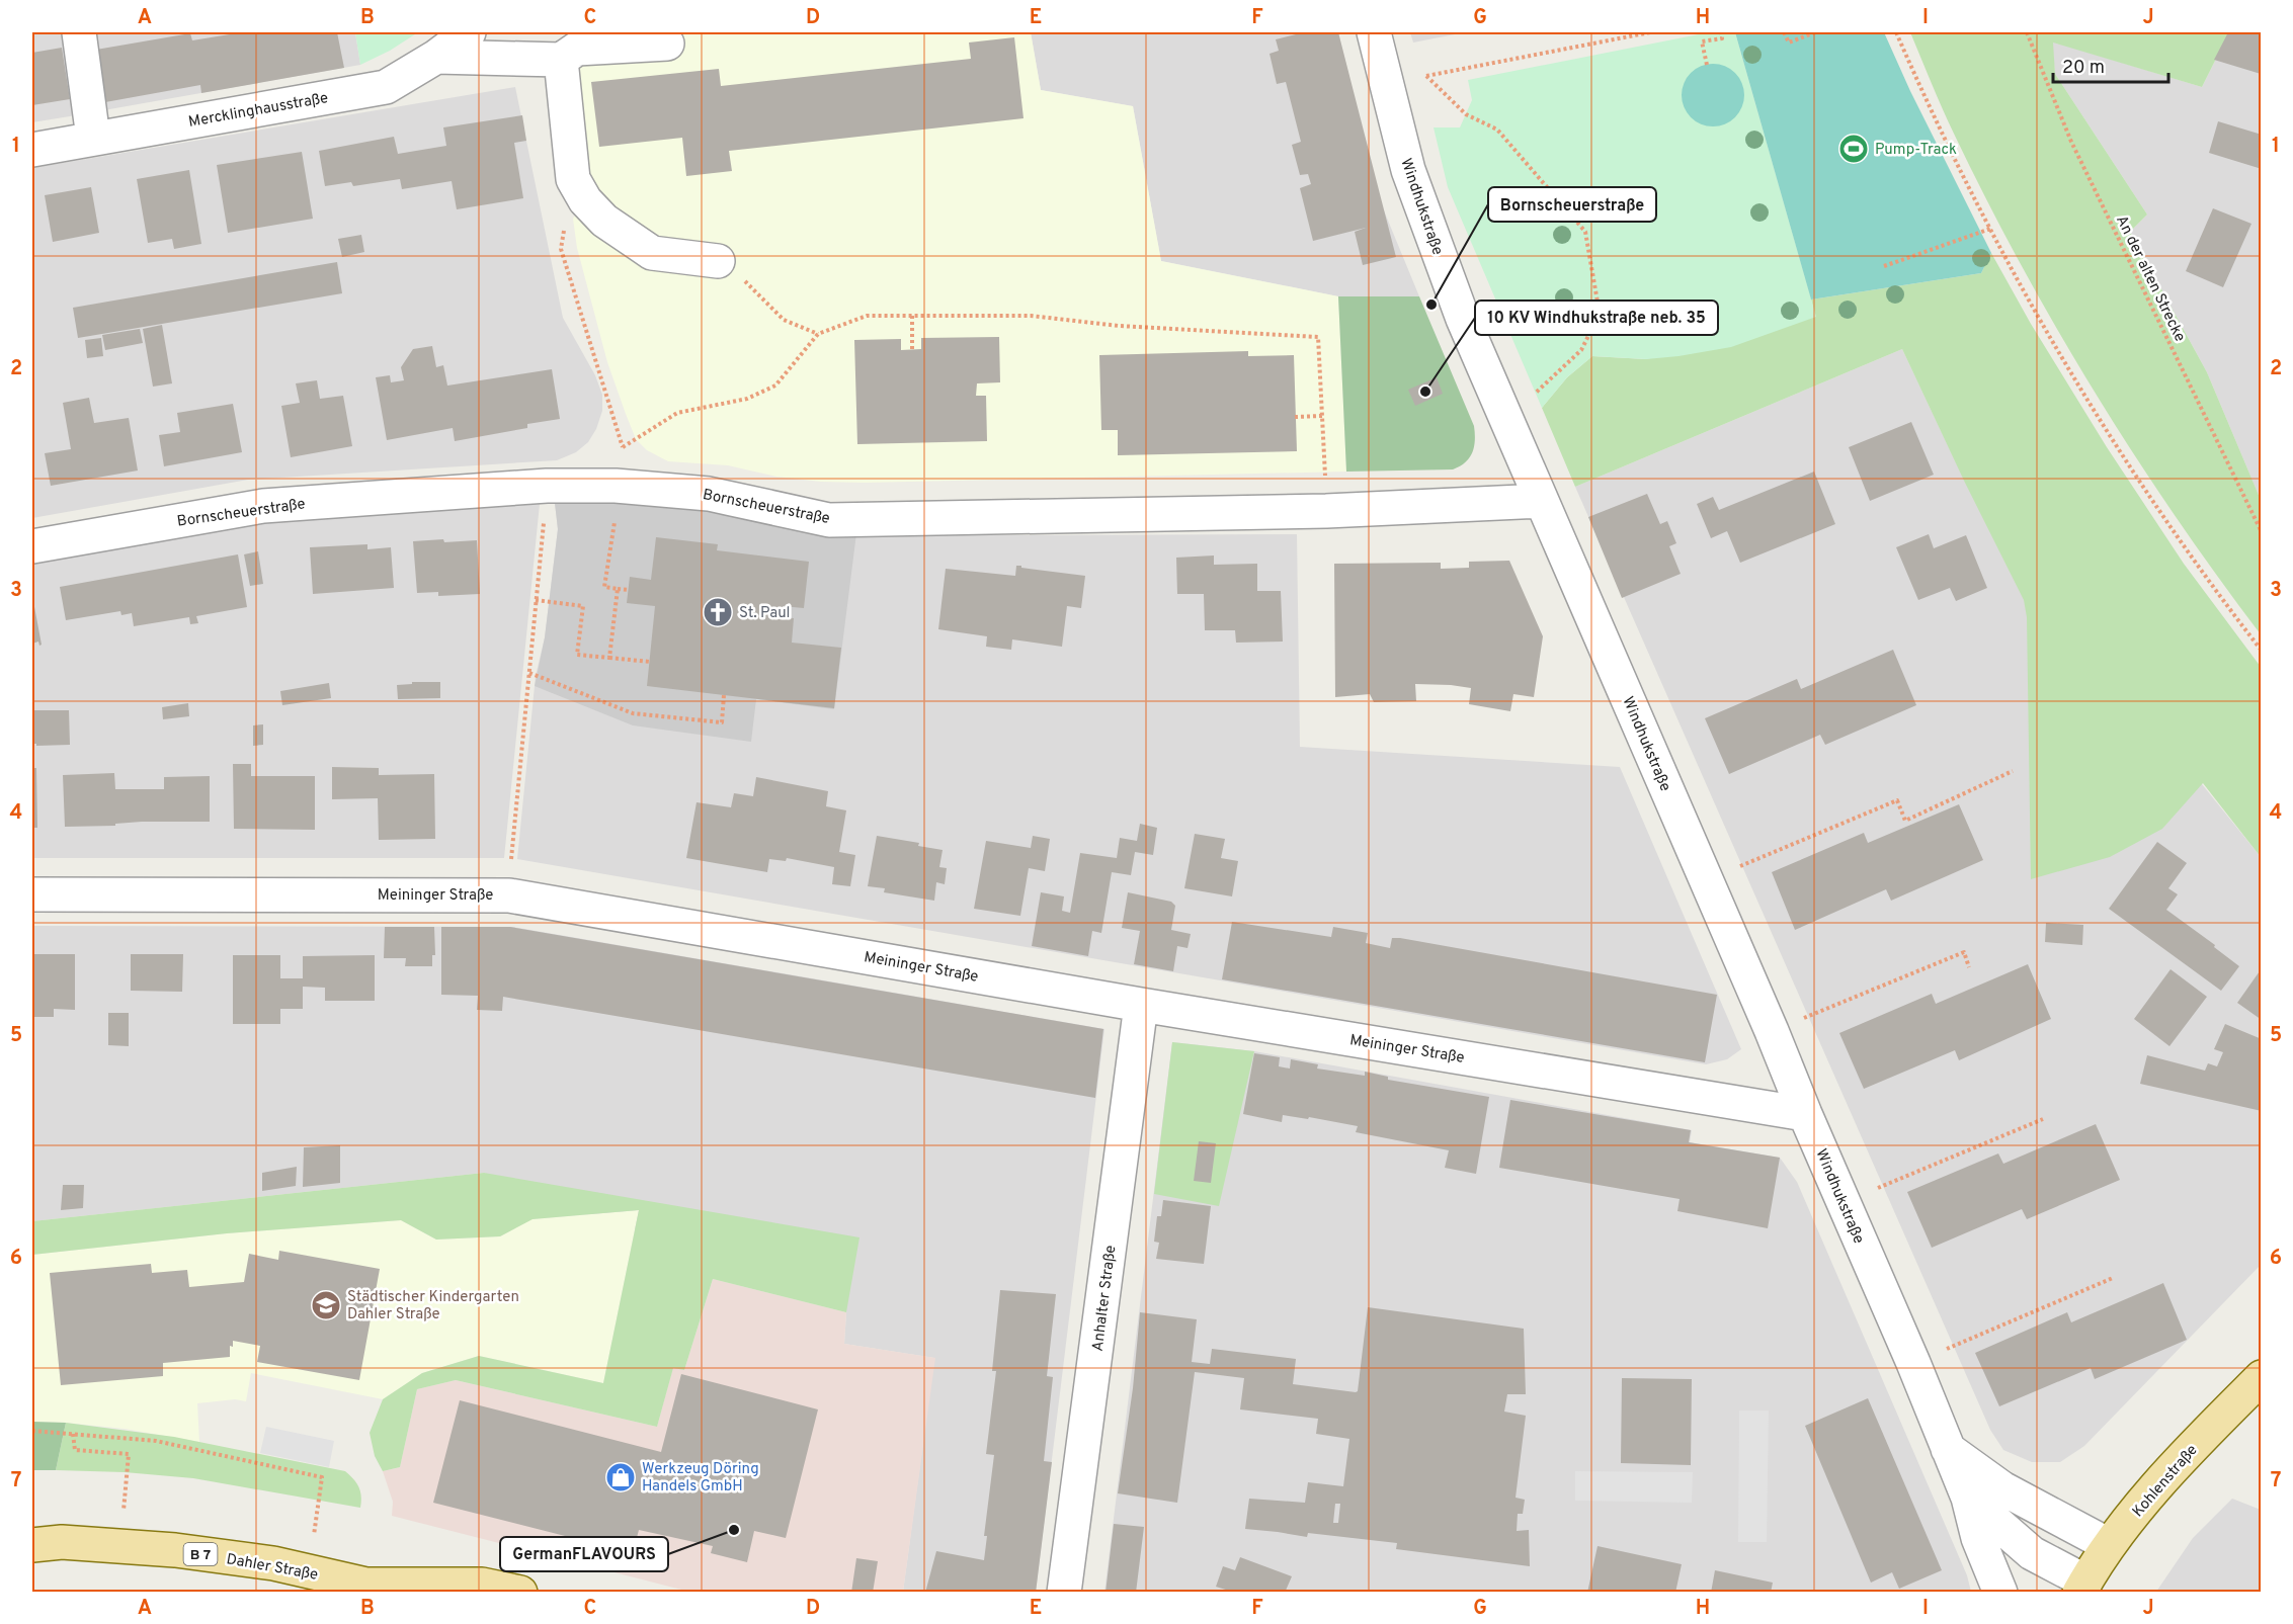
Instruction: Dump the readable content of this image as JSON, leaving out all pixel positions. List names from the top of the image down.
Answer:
{
  "streets": {
    "main road": ["Kohlenstraße", "B 7", "Dahler Straße"],
    "street": [
      "Mercklinghausstraße",
      "Windhukstraße",
      "Bornscheuerstraße",
      "Meininger Straße",
      "Anhalter Straße"
    ],
    "path": ["An der alten Strecke"]
  },
  "crossings": [
    ["Windhukstraße", "Bornscheuerstraße"],
    ["Windhukstraße", "Meininger Straße"],
    ["Windhukstraße", "Kohlenstraße"],
    ["Meininger Straße", "Anhalter Straße"]
  ],
  "places": {
    "sports": ["Pump-Track"],
    "other": ["Bornscheuerstraße", "10 KV Windhukstraße neb. 35", "GermanFLAVOURS"],
    "church": ["St. Paul"],
    "school or university": ["Städtischer Kindergarten Dahler Straße"],
    "shop": ["Werkzeug Döring Handels GmbH"]
  },
  "scale_bar": "20 m",
  "grid": {
    "columns": [
      "A",
      "B",
      "C",
      "D",
      "E",
      "F",
      "G",
      "H",
      "I",
      "J"
    ],
    "rows": [
      "1",
      "2",
      "3",
      "4",
      "5",
      "6",
      "7"
    ]
  }
}
